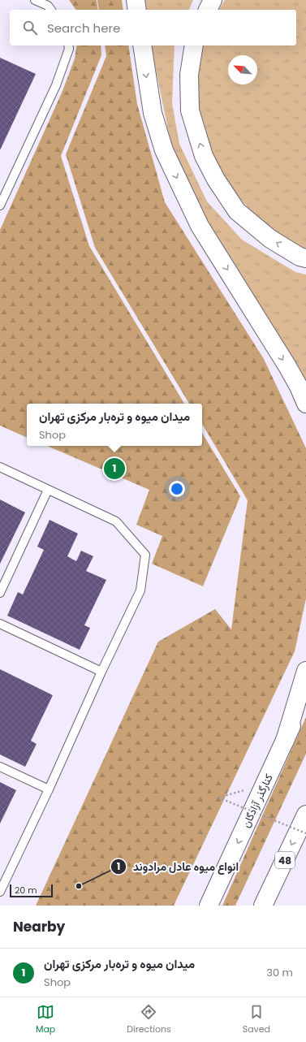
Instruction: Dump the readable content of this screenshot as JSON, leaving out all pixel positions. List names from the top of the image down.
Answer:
{
  "streets": {
    "main road": ["کنارگذر آزادگان", "48"]
  },
  "places": ["انواع میوه عادل مرادوند"],
  "scale_bar": "20 m",
  "north": "top left",
  "page": {
    "search": "Search here",
    "popup": ["میدان میوه و تره‌بار مرکزی تهران", "Shop"],
    "pins": "1",
    "scale": "20 m",
    "heading": "Nearby",
    "list": [
      {
        "mark": "1",
        "name": "میدان میوه و تره‌بار مرکزی تهران",
        "note": "Shop",
        "value": "30 m"
      }
    ],
    "nav": ["Map", "Directions", "Saved"]
  }
}
